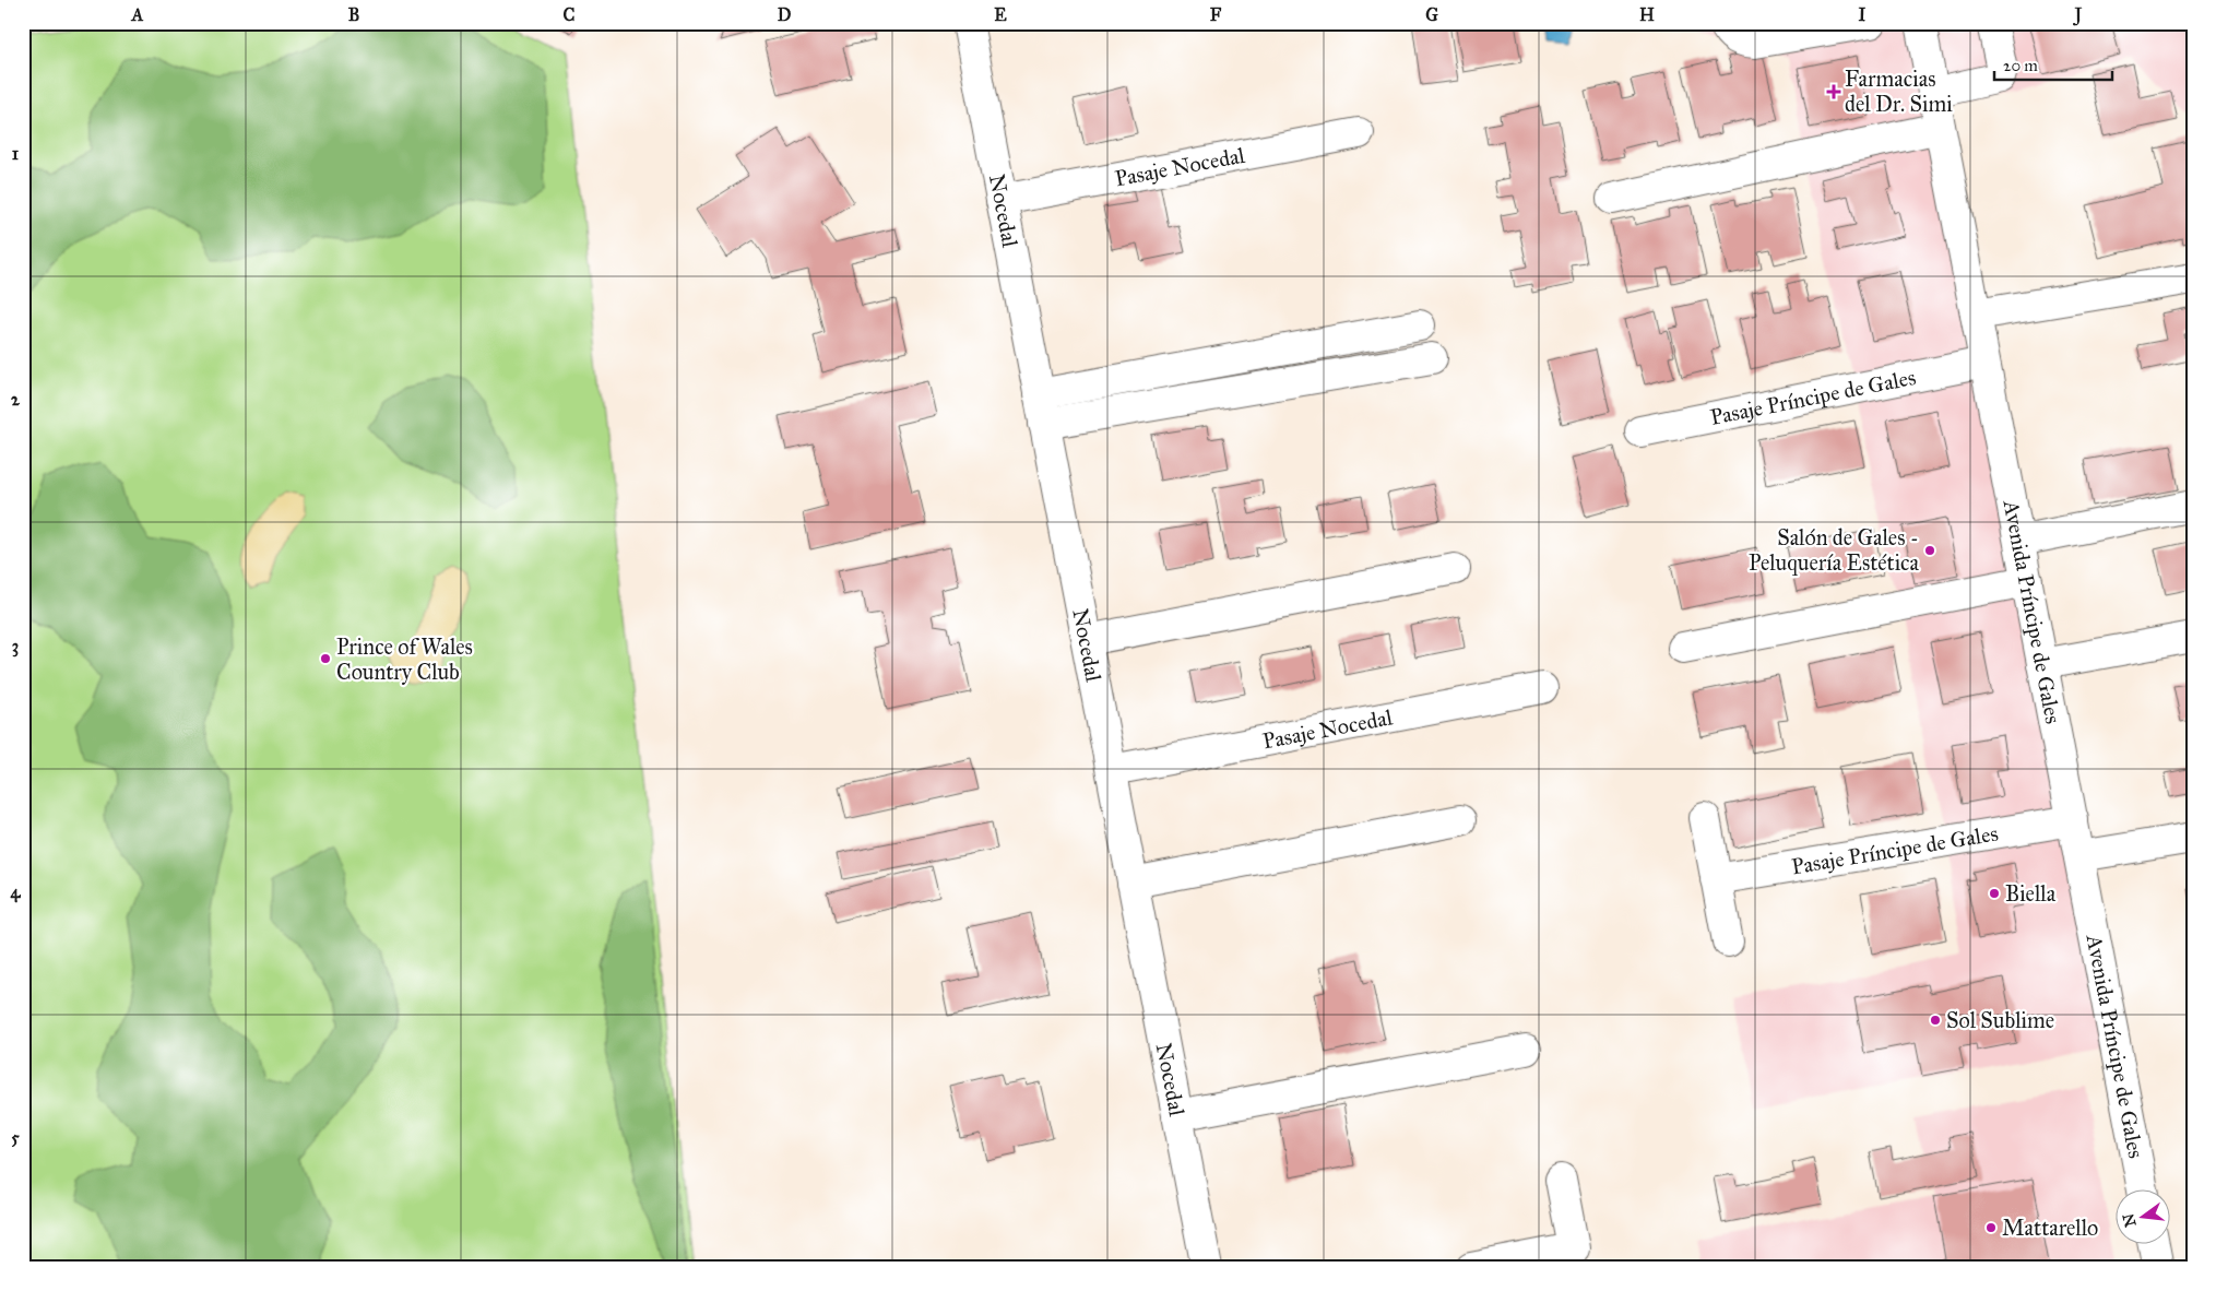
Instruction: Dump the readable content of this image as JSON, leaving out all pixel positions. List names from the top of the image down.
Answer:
{
  "streets": {
    "street": [
      "Pasaje Nocedal",
      "Nocedal",
      "Pasaje Príncipe de Gales",
      "Avenida Príncipe de Gales"
    ]
  },
  "crossings": [
    ["Pasaje Nocedal", "Nocedal"],
    ["Pasaje Príncipe de Gales", "Avenida Príncipe de Gales"]
  ],
  "places": {
    "health": ["Farmacias del Dr. Simi"],
    "other": [
      "Salón de Gales - Peluquería Estética",
      "Prince of Wales Country Club",
      "Biella",
      "Sol Sublime",
      "Mattarello"
    ]
  },
  "scale_bar": "20 m",
  "north": "left",
  "grid": {
    "columns": [
      "A",
      "B",
      "C",
      "D",
      "E",
      "F",
      "G",
      "H",
      "I",
      "J"
    ],
    "rows": [
      "1",
      "2",
      "3",
      "4",
      "5"
    ]
  }
}
